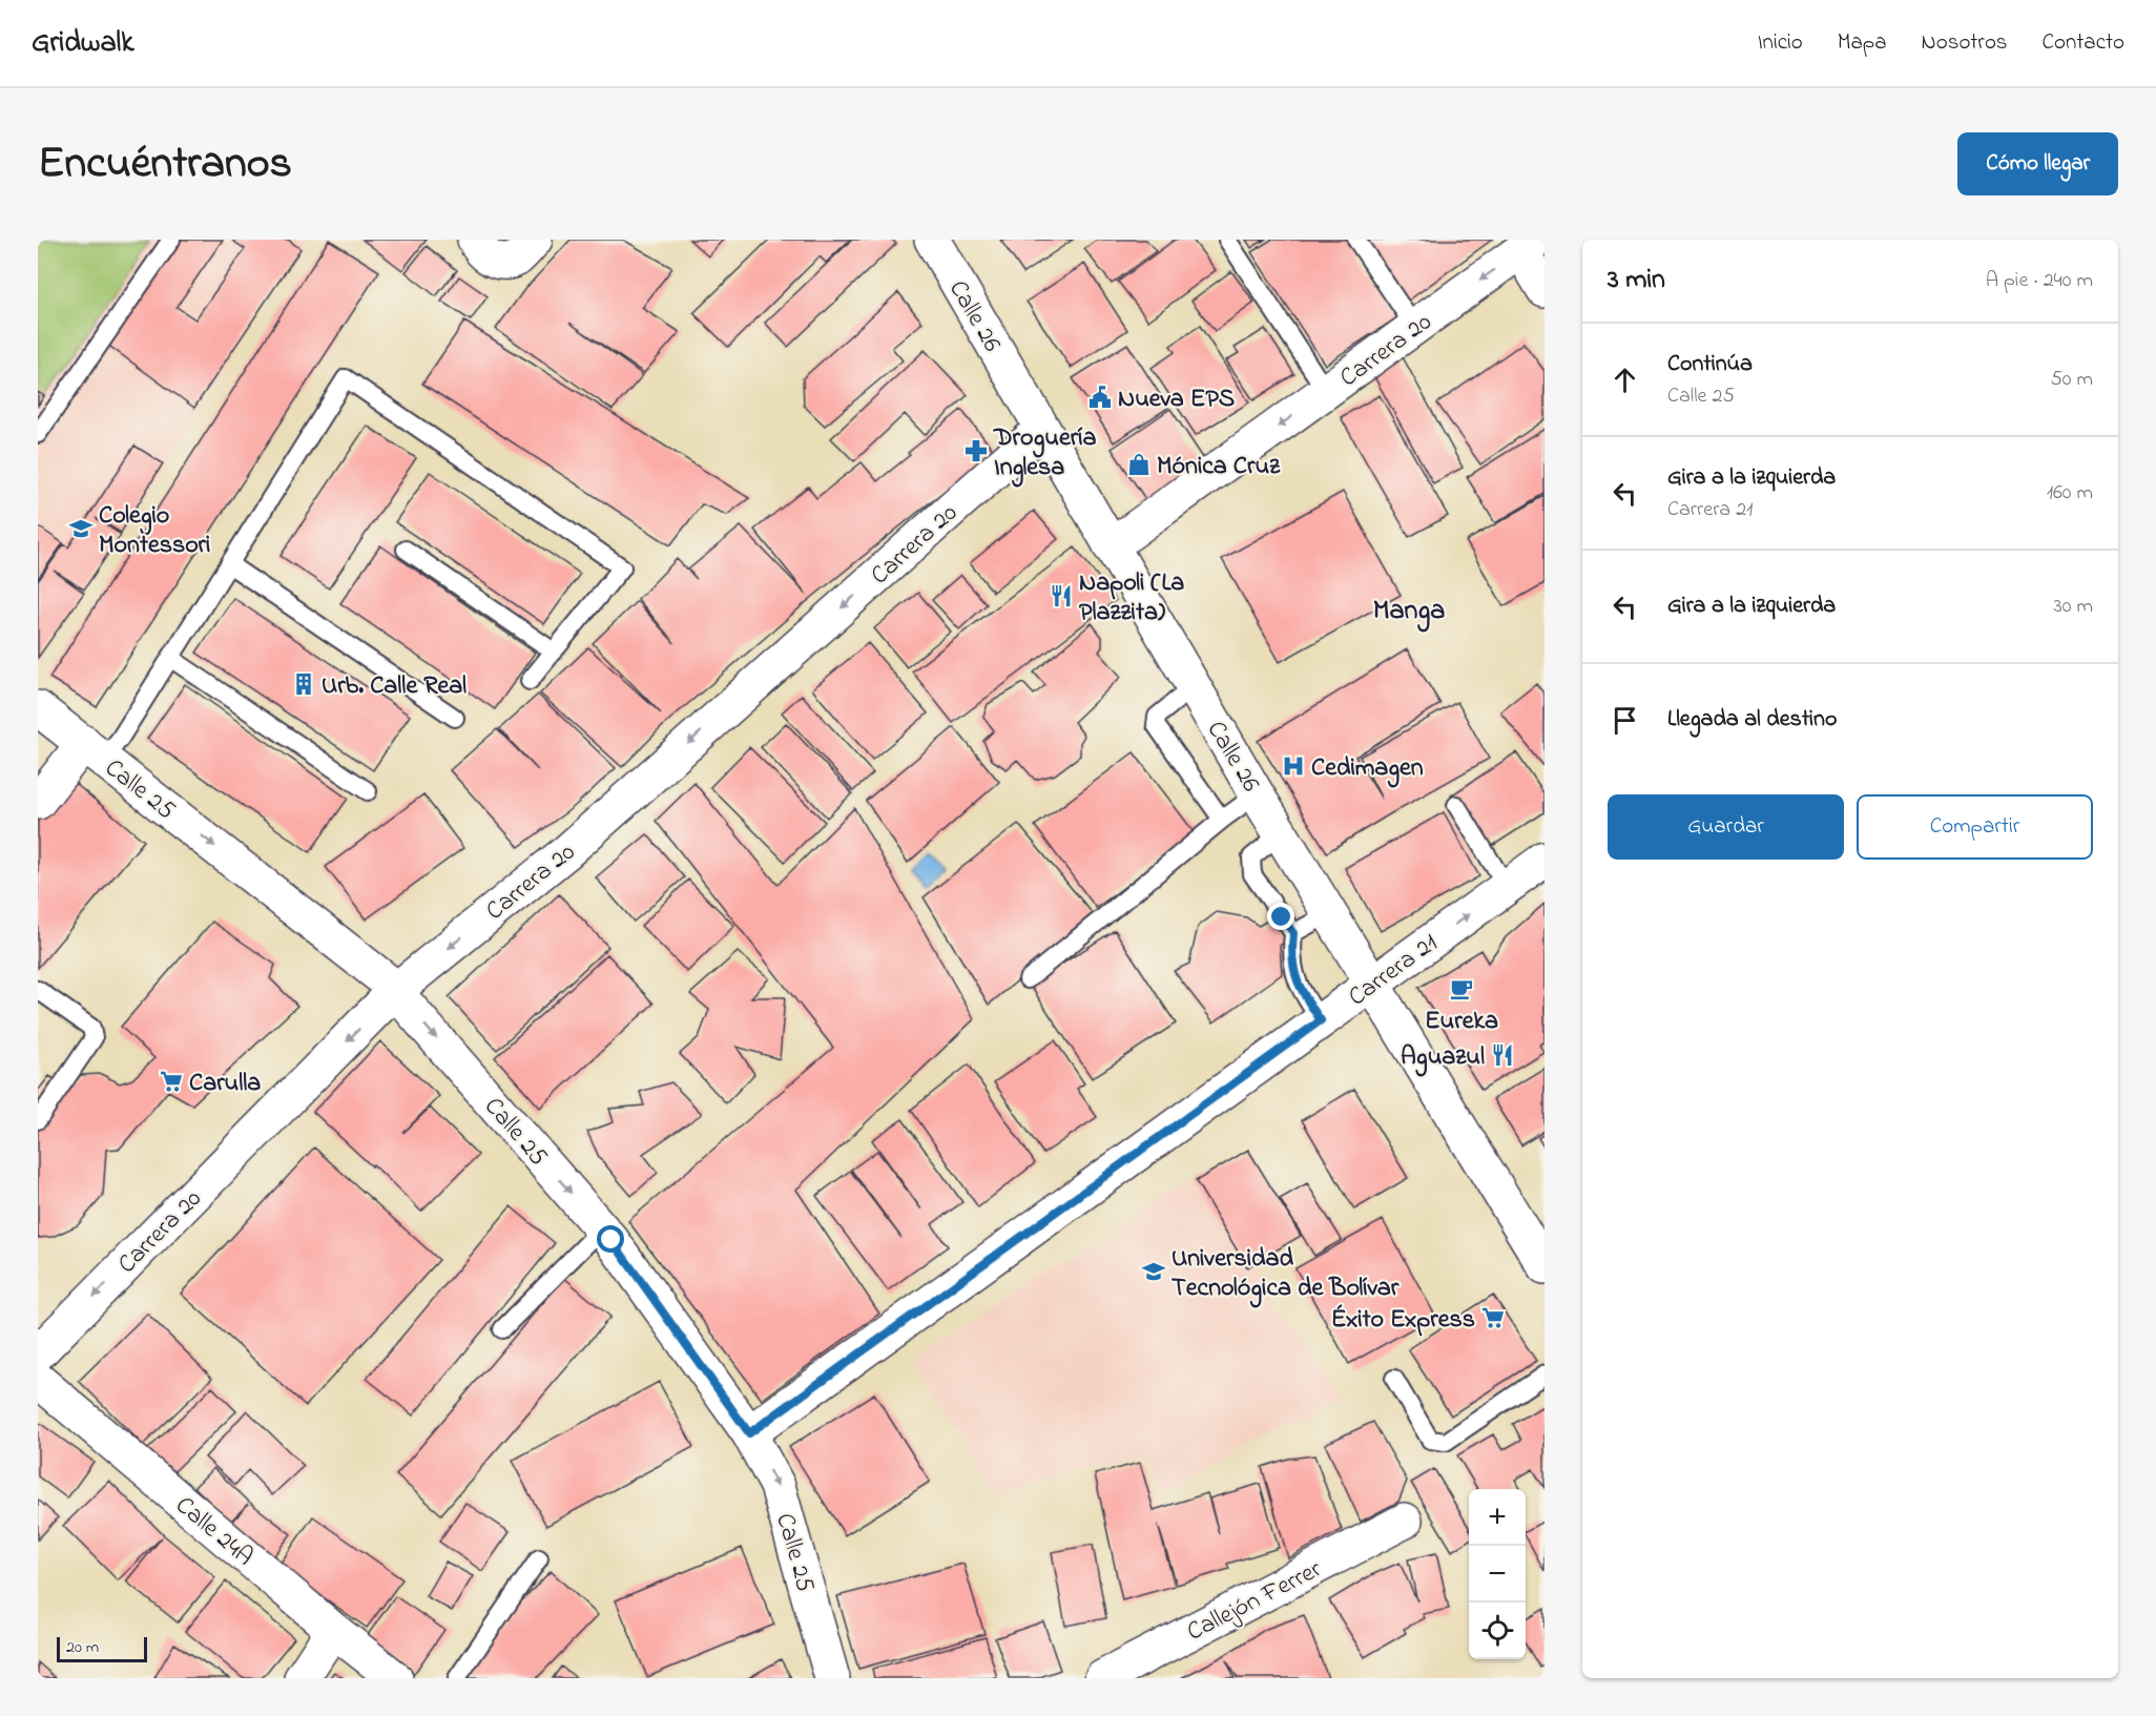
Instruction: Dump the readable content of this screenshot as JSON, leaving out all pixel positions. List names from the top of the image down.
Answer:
{
  "streets": {
    "street": [
      "Calle 26",
      "Carrera 20",
      "Calle 25",
      "Carrera 21",
      "Calle 24A",
      "Callejón Ferrer"
    ]
  },
  "crossings": [
    ["Calle 26", "Carrera 20"],
    ["Calle 26", "Carrera 21"],
    ["Carrera 20", "Calle 25"],
    ["Calle 25", "Carrera 21"]
  ],
  "one_way": ["Carrera 20", "Calle 25"],
  "districts": ["Manga"],
  "places": {
    "public building": ["Nueva EPS"],
    "pharmacy": ["Droguería Inglesa"],
    "shop": ["Mónica Cruz"],
    "school or university": ["Colegio Montessori", "Universidad Tecnológica de Bolívar"],
    "restaurant": ["Napoli (La Plazzita)", "Aguazul"],
    "building": ["Urb. Calle Real"],
    "hospital": ["Cedimagen"],
    "cafe": ["Eureka"],
    "supermarket": ["Carulla", "Éxito Express"]
  },
  "scale_bar": "20 m",
  "page": {
    "header": "Gridwalk",
    "nav": [
      "Inicio",
      "Mapa",
      "Nosotros",
      "Contacto"
    ],
    "title": "Encuéntranos",
    "buttons": [
      "Cómo llegar",
      ["Guardar", "Compartir"]
    ],
    "heading": ["3 min", "A pie · 240 m"],
    "list": [
      ["Continúa", "Calle 25", "50 m"],
      ["Gira a la izquierda", "Carrera 21", "160 m"],
      ["Gira a la izquierda", "30 m"],
      "Llegada al destino"
    ],
    "map_buttons": ["+", "−"],
    "scale": "20 m"
  }
}
